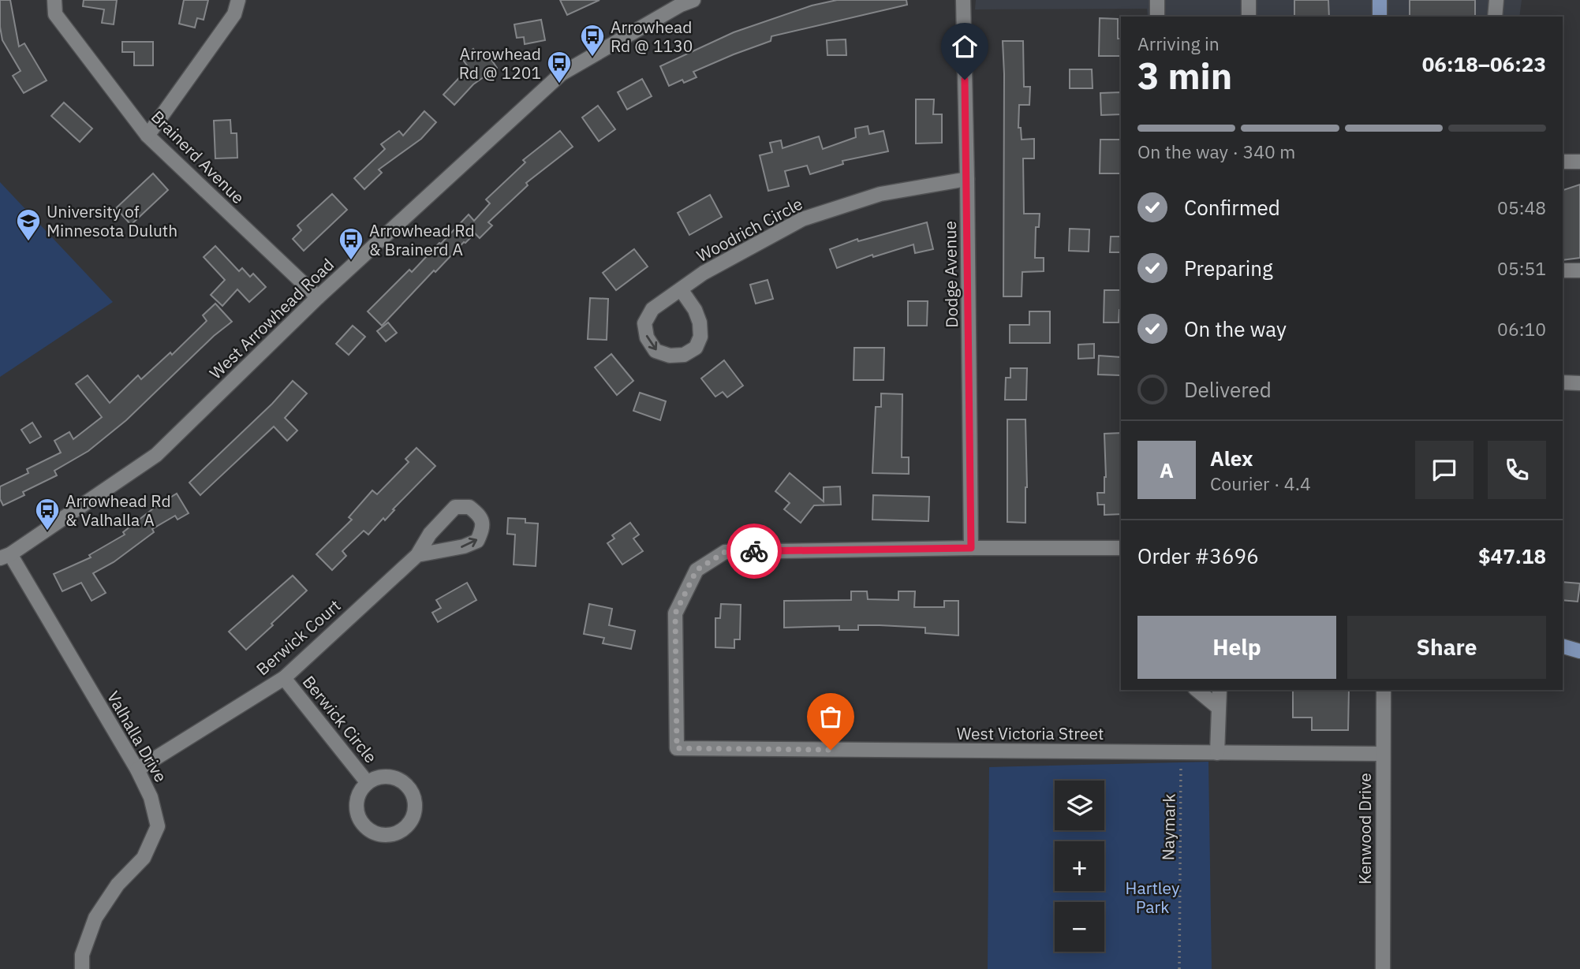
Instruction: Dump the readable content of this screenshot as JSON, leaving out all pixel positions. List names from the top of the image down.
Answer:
{
  "streets": {
    "street": [
      "Brainerd Avenue",
      "Woodrich Circle",
      "Dodge Avenue",
      "West Arrowhead Road",
      "Berwick Court",
      "Berwick Circle",
      "West Victoria Street",
      "Valhalla Drive",
      "Kenwood Drive"
    ],
    "path": ["Naymark"]
  },
  "crossings": [
    ["Brainerd Avenue", "West Arrowhead Road"],
    ["Woodrich Circle", "Dodge Avenue"],
    ["Dodge Avenue", "West Victoria Street"],
    ["West Arrowhead Road", "Valhalla Drive"],
    ["Berwick Court", "Berwick Circle"],
    ["Berwick Court", "Valhalla Drive"],
    ["West Victoria Street", "Naymark"],
    ["West Victoria Street", "Kenwood Drive"]
  ],
  "parks": ["Hartley Park"],
  "places": {
    "bus stop": [
      "Arrowhead Rd @ 1130",
      "Arrowhead Rd @ 1201",
      "Arrowhead Rd & Brainerd A",
      "Arrowhead Rd & Valhalla A"
    ],
    "school or university": ["University of Minnesota Duluth"]
  },
  "page": {
    "heading": ["3 min", "Arriving in", "06:18–06:23"],
    "panel": [
      "Alex",
      "Courier · 4.4",
      "Order #3696",
      "$47.18"
    ],
    "bar": "On the way · 340 m",
    "list": [
      ["Confirmed", "05:48"],
      ["Preparing", "05:51"],
      ["On the way", "06:10"],
      "Delivered"
    ],
    "round": "A",
    "buttons": ["Help", "Share"],
    "map_buttons": ["+", "−"]
  }
}
